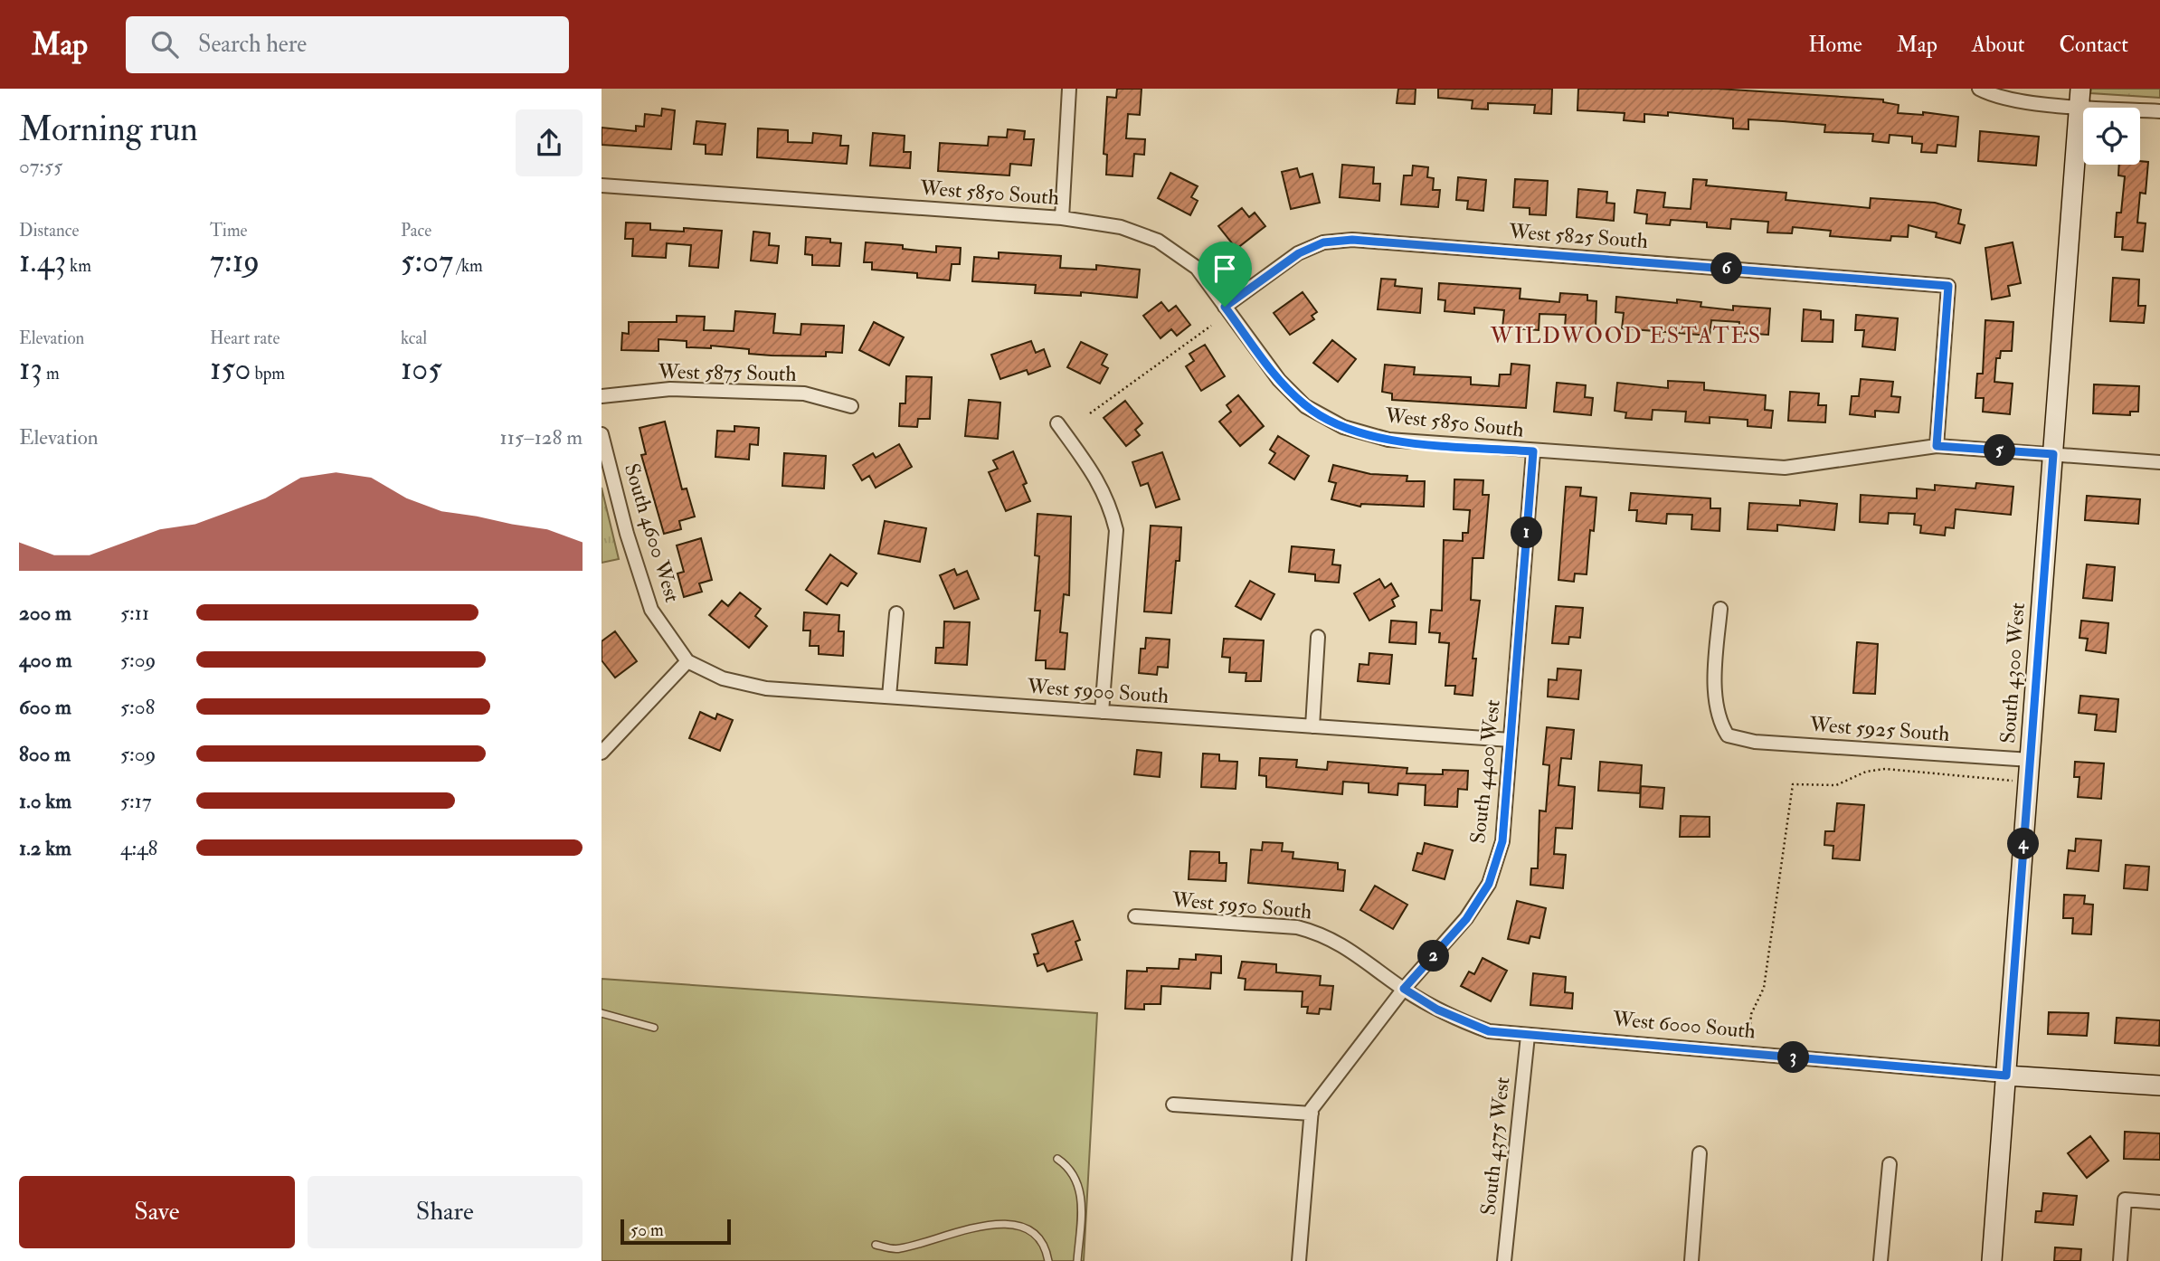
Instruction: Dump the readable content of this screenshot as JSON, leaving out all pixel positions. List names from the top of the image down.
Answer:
{
  "streets": {
    "main road": ["South 4300 West", "West 6000 South"],
    "street": [
      "West 5850 South",
      "West 5825 South",
      "West 5875 South",
      "South 4600 West",
      "West 5900 South",
      "West 5925 South",
      "South 4400 West",
      "West 5950 South",
      "South 4375 West"
    ]
  },
  "crossings": [
    ["West 5850 South", "West 5825 South"],
    ["West 5850 South", "South 4300 West"],
    ["West 5850 South", "South 4400 West"],
    ["South 4600 West", "West 5900 South"],
    ["South 4300 West", "West 5925 South"],
    ["South 4300 West", "West 6000 South"],
    ["West 5900 South", "South 4400 West"],
    ["South 4400 West", "West 5950 South"],
    ["South 4400 West", "West 6000 South"],
    ["West 5950 South", "West 6000 South"],
    ["West 6000 South", "South 4375 West"]
  ],
  "districts": ["WILDWOOD ESTATES"],
  "scale_bar": "50 m",
  "page": {
    "header": "Map",
    "search": "Search here",
    "nav": [
      "Home",
      "Map",
      "About",
      "Contact"
    ],
    "heading": ["Morning run", "07:55"],
    "stats": [
      ["Distance", "1.43 km"],
      ["Time", "7:19"],
      ["Pace", "5:07 /km"],
      ["Elevation", "13 m"],
      ["Heart rate", "150 bpm"],
      ["kcal", "105"]
    ],
    "pins": [
      "6",
      "5",
      "1",
      "4",
      "2",
      "3"
    ],
    "chart": ["Elevation", "115–128 m"],
    "list": [
      {
        "name": "200 m",
        "note": "5:11"
      },
      {
        "name": "400 m",
        "note": "5:09"
      },
      {
        "name": "600 m",
        "note": "5:08"
      },
      {
        "name": "800 m",
        "note": "5:09"
      },
      {
        "name": "1.0 km",
        "note": "5:17"
      },
      {
        "name": "1.2 km",
        "note": "4:48"
      }
    ],
    "buttons": ["Save", "Share"],
    "scale": "50 m"
  }
}
